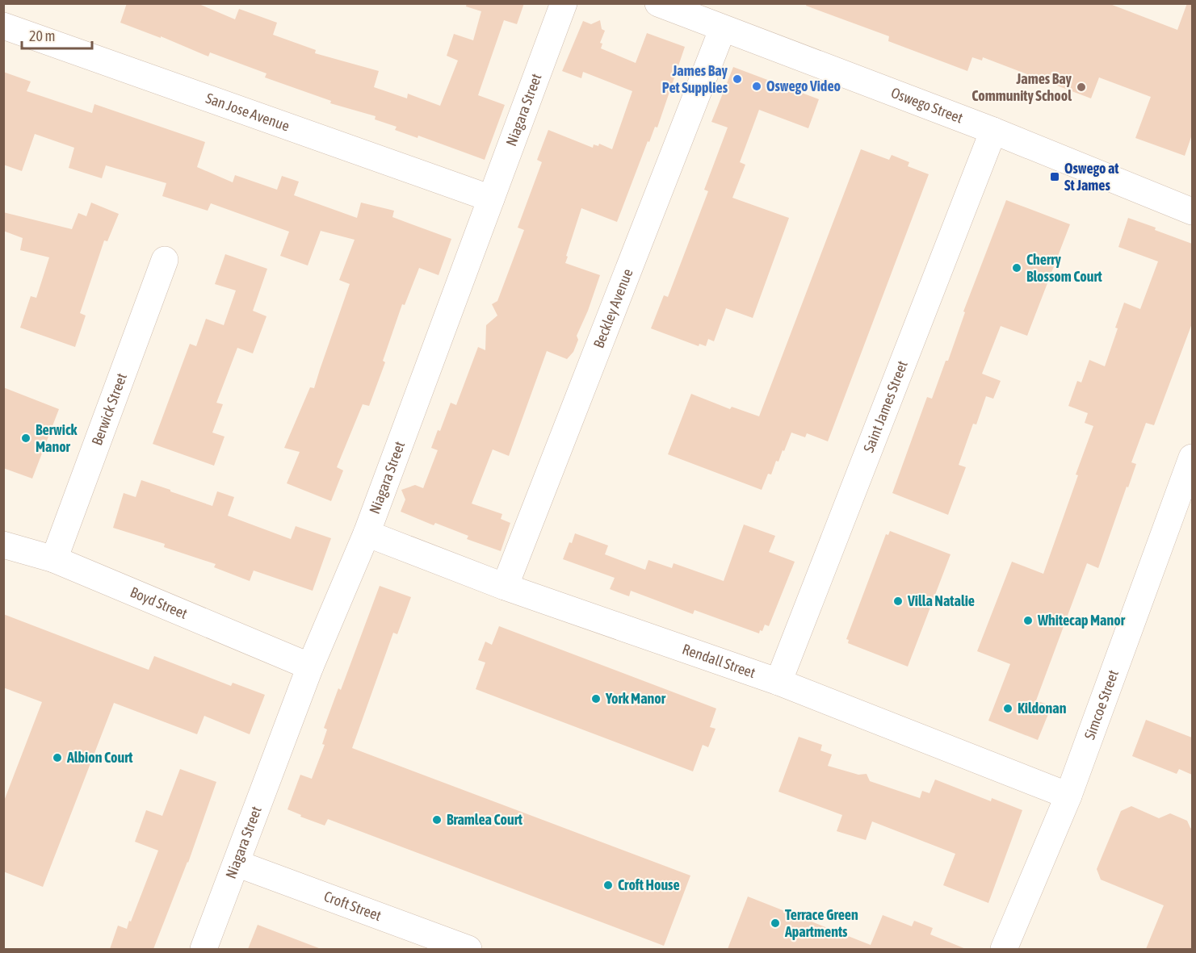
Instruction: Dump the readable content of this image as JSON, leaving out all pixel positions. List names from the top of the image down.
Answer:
{
  "streets": {
    "street": [
      "Oswego Street",
      "Niagara Street",
      "San Jose Avenue",
      "Beckley Avenue",
      "Saint James Street",
      "Berwick Street",
      "Boyd Street",
      "Rendall Street",
      "Simcoe Street",
      "Croft Street"
    ]
  },
  "crossings": [
    ["Oswego Street", "Beckley Avenue"],
    ["Oswego Street", "Saint James Street"],
    ["Niagara Street", "San Jose Avenue"],
    ["Niagara Street", "Boyd Street"],
    ["Niagara Street", "Rendall Street"],
    ["Niagara Street", "Croft Street"],
    ["Beckley Avenue", "Rendall Street"],
    ["Saint James Street", "Rendall Street"],
    ["Berwick Street", "Boyd Street"],
    ["Rendall Street", "Simcoe Street"]
  ],
  "places": {
    "other": [
      "James Bay Pet Supplies",
      "Oswego Video",
      "James Bay Community School",
      "Cherry Blossom Court",
      "Berwick Manor",
      "Villa Natalie",
      "Whitecap Manor",
      "York Manor",
      "Kildonan",
      "Albion Court",
      "Bramlea Court",
      "Croft House",
      "Terrace Green Apartments"
    ],
    "transit": ["Oswego at St James"]
  },
  "scale_bar": "20 m"
}
